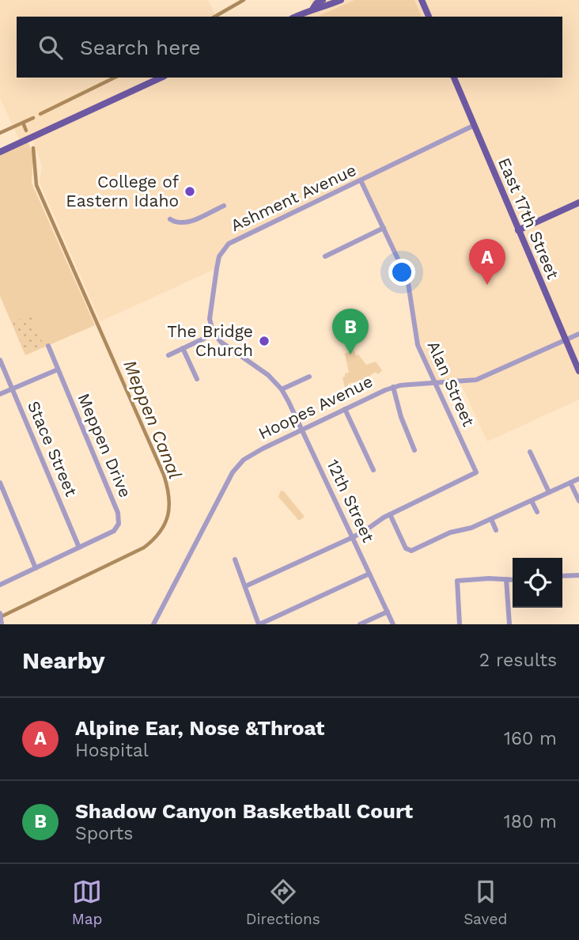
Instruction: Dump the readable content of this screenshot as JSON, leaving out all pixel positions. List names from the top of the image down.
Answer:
{
  "streets": {
    "main road": ["East 17th Street"],
    "street": [
      "Ashment Avenue",
      "Alan Street",
      "Hoopes Avenue",
      "Meppen Drive",
      "Stace Street",
      "12th Street"
    ]
  },
  "crossings": [
    ["Ashment Avenue", "East 17th Street"],
    ["Ashment Avenue", "Alan Street"],
    ["East 17th Street", "Hoopes Avenue"],
    ["Alan Street", "Hoopes Avenue"],
    ["Hoopes Avenue", "12th Street"],
    ["Meppen Drive", "Stace Street"]
  ],
  "water": ["Meppen Canal"],
  "places": ["College of Eastern Idaho", "The Bridge Church"],
  "page": {
    "search": "Search here",
    "pins": ["A", "B"],
    "heading": ["Nearby", "2 results"],
    "list": [
      {
        "mark": "A",
        "name": "Alpine Ear, Nose &Throat",
        "note": "Hospital",
        "value": "160 m"
      },
      {
        "mark": "B",
        "name": "Shadow Canyon Basketball Court",
        "note": "Sports",
        "value": "180 m"
      }
    ],
    "nav": ["Map", "Directions", "Saved"]
  }
}
